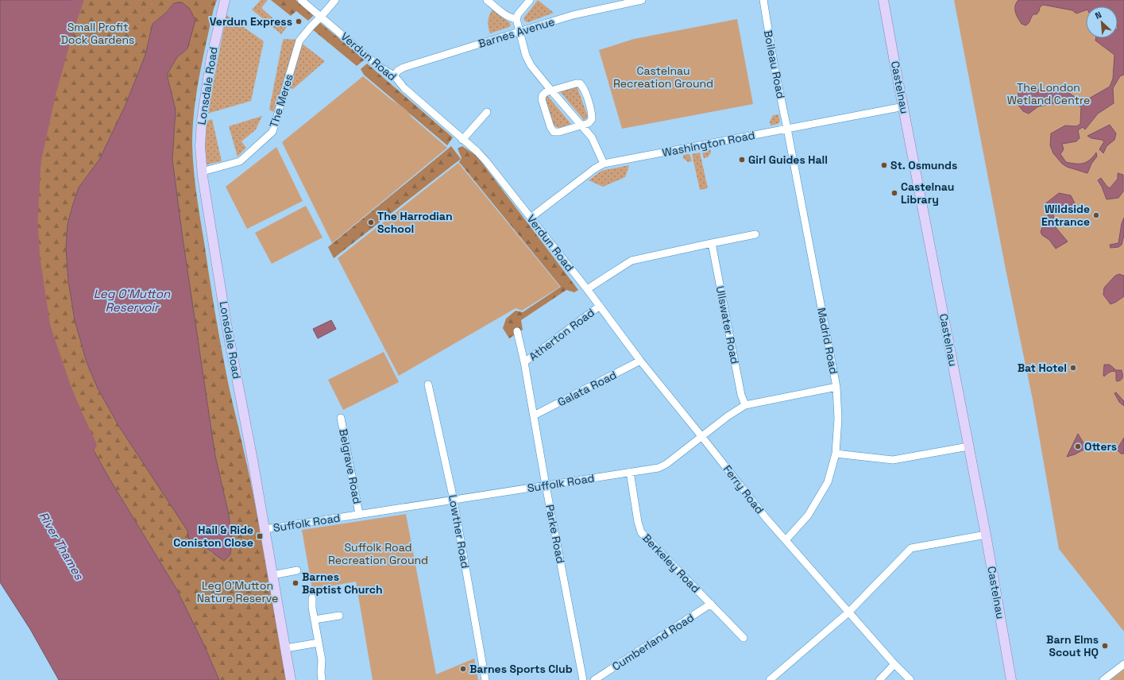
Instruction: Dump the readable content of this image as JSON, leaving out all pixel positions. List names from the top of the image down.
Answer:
{
  "streets": {
    "main road": ["Lonsdale Road", "Castelnau"],
    "street": [
      "Barnes Avenue",
      "Verdun Road",
      "Boileau Road",
      "The Meres",
      "Washington Road",
      "Ullswater Road",
      "Atherton Road",
      "Madrid Road",
      "Galata Road",
      "Belgrave Road",
      "Suffolk Road",
      "Ferry Road",
      "Lowther Road",
      "Parke Road",
      "Berkeley Road",
      "Cumberland Road"
    ]
  },
  "crossings": [
    ["Barnes Avenue", "Verdun Road"],
    ["Verdun Road", "The Meres"],
    ["Verdun Road", "Washington Road"],
    ["Verdun Road", "Ferry Road"],
    ["Boileau Road", "Washington Road"],
    ["Boileau Road", "Madrid Road"],
    ["Lonsdale Road", "The Meres"],
    ["Lonsdale Road", "Suffolk Road"],
    ["Castelnau", "Washington Road"],
    ["Washington Road", "Madrid Road"],
    ["Ullswater Road", "Suffolk Road"],
    ["Atherton Road", "Ferry Road"],
    ["Atherton Road", "Parke Road"],
    ["Madrid Road", "Suffolk Road"],
    ["Madrid Road", "Ferry Road"],
    ["Galata Road", "Ferry Road"],
    ["Galata Road", "Parke Road"],
    ["Belgrave Road", "Suffolk Road"],
    ["Suffolk Road", "Ferry Road"],
    ["Suffolk Road", "Lowther Road"],
    ["Suffolk Road", "Parke Road"],
    ["Suffolk Road", "Berkeley Road"],
    ["Berkeley Road", "Cumberland Road"]
  ],
  "water": ["Leg O'Mutton Reservoir", "River Thames"],
  "parks": [
    "Small Profit Dock Gardens",
    "Castelnau Recreation Ground",
    "The London Wetland Centre",
    "Suffolk Road Recreation Ground",
    "Leg O'Mutton Nature Reserve"
  ],
  "places": {
    "other": [
      "Verdun Express",
      "Girl Guides Hall",
      "St. Osmunds",
      "Castelnau Library",
      "Wildside Entrance",
      "The Harrodian School",
      "Bat Hotel",
      "Otters",
      "Barnes Baptist Church",
      "Barn Elms Scout HQ",
      "Barnes Sports Club"
    ],
    "transit": ["Hail & Ride Coniston Close"]
  },
  "north": "top left"
}
